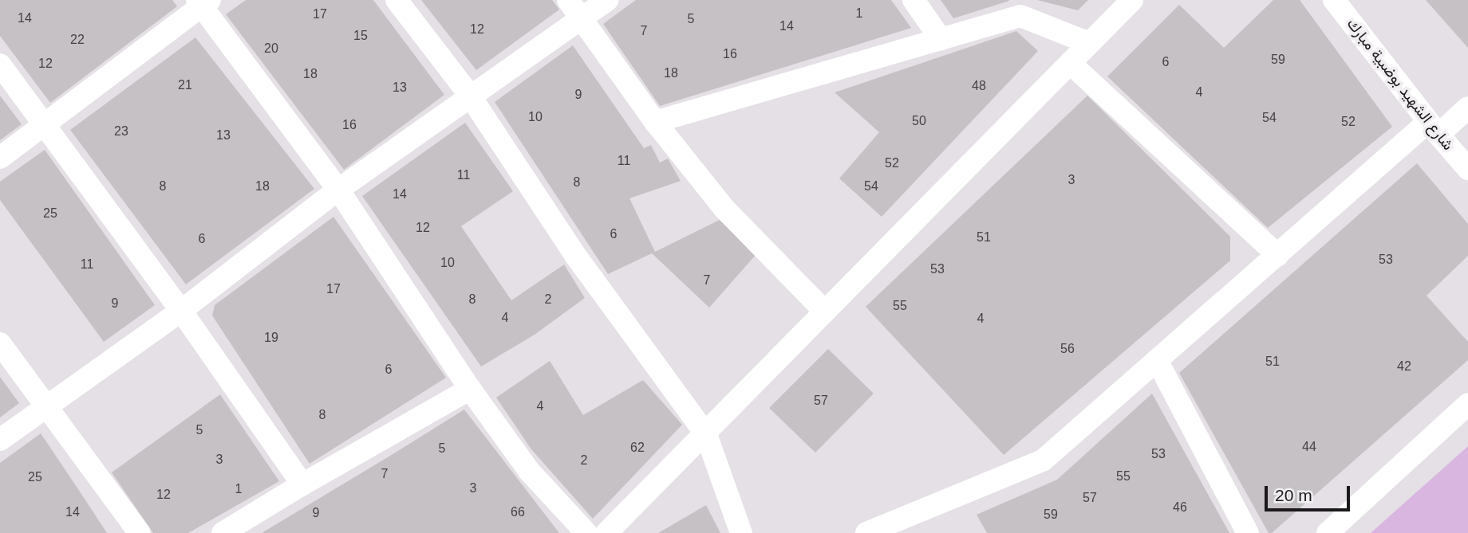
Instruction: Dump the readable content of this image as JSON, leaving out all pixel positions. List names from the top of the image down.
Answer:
{
  "streets": {
    "street": ["شارع الشهيد بوضبية مبارك"]
  },
  "house_numbers": [
    "1",
    "17",
    "14",
    "5",
    "14",
    "12",
    "7",
    "15",
    "22",
    "20",
    "16",
    "59",
    "6",
    "12",
    "18",
    "18",
    "21",
    "48",
    "13",
    "4",
    "9",
    "10",
    "54",
    "50",
    "52",
    "16",
    "23",
    "13",
    "11",
    "52",
    "11",
    "3",
    "8",
    "8",
    "18",
    "54",
    "14",
    "25",
    "12",
    "6",
    "51",
    "6",
    "53",
    "10",
    "11",
    "53",
    "7",
    "17",
    "8",
    "2",
    "9",
    "55",
    "4",
    "4",
    "19",
    "56",
    "51",
    "42",
    "6",
    "57",
    "4",
    "8",
    "5",
    "44",
    "62",
    "5",
    "53",
    "3",
    "2",
    "7",
    "55",
    "25",
    "3",
    "1",
    "12",
    "57",
    "46",
    "14",
    "66",
    "9",
    "59"
  ],
  "scale_bar": "20 m"
}
